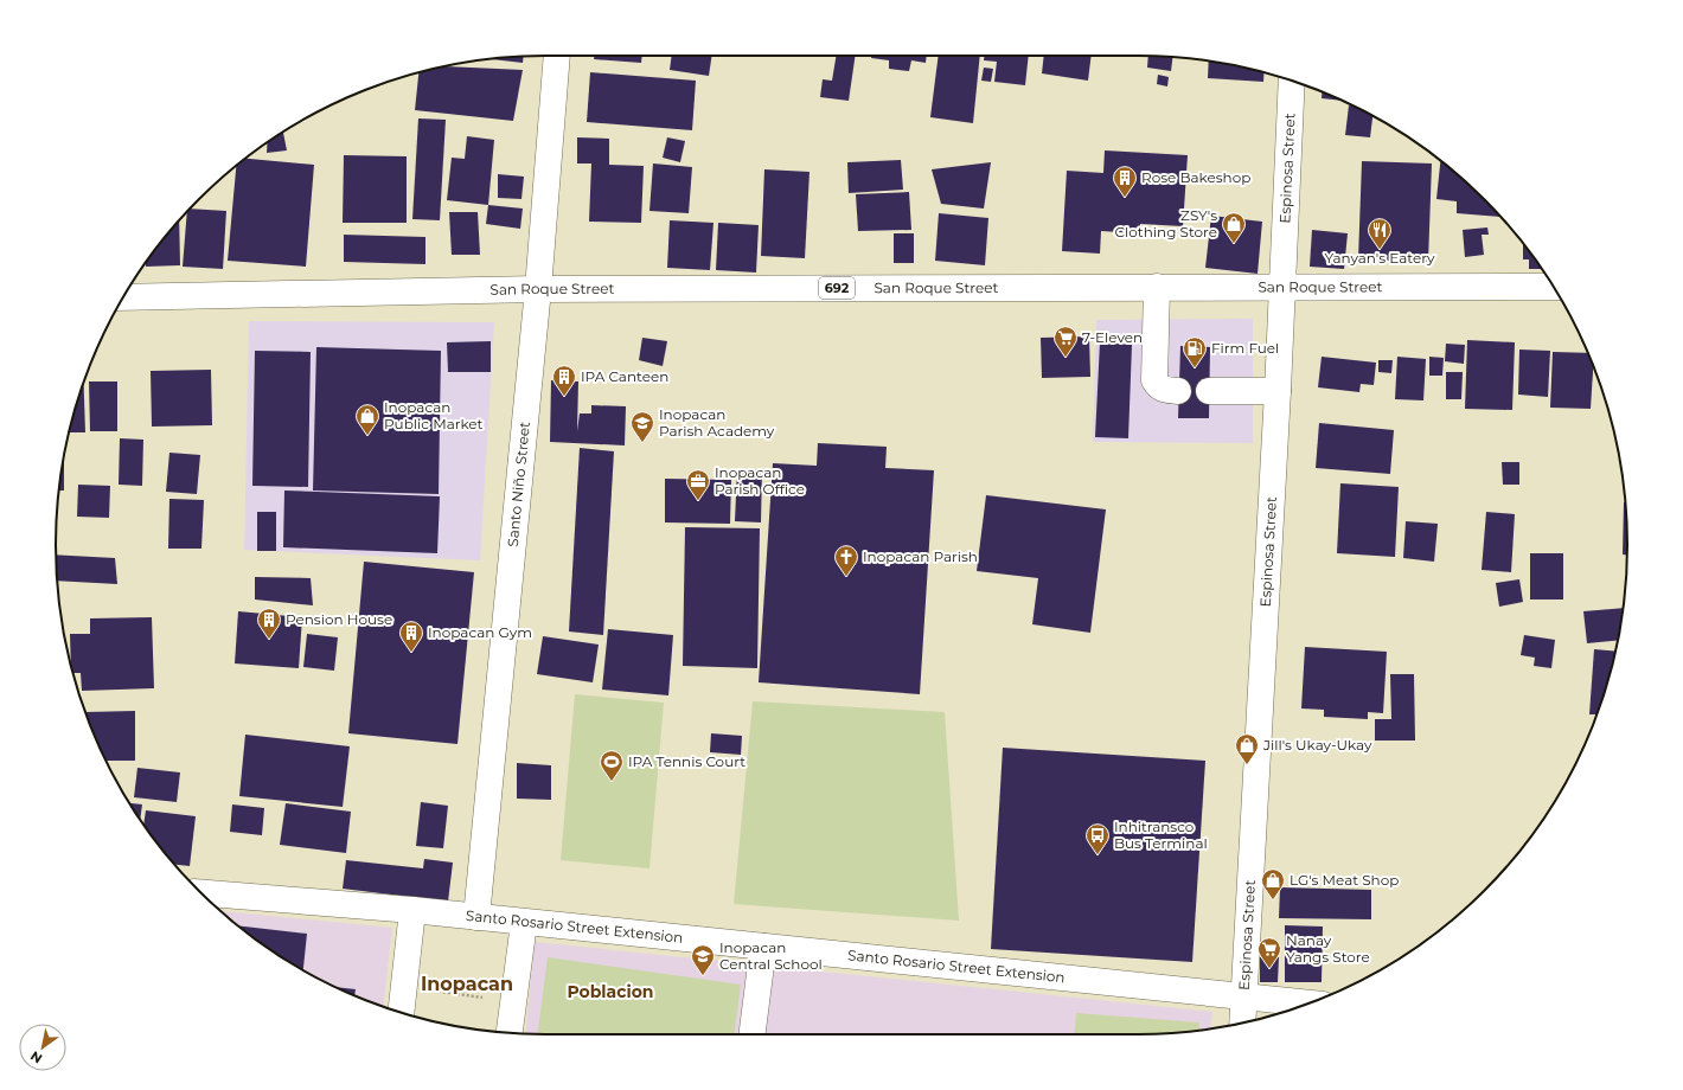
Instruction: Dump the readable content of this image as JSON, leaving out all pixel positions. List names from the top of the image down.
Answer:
{
  "streets": {
    "street": [
      "Espinosa Street",
      "San Roque Street",
      "692",
      "Santo Niño Street",
      "Santo Rosario Street Extension"
    ]
  },
  "crossings": [
    ["Espinosa Street", "San Roque Street"],
    ["Espinosa Street", "Santo Rosario Street Extension"],
    ["San Roque Street", "Santo Niño Street"],
    ["Santo Niño Street", "Santo Rosario Street Extension"]
  ],
  "districts": ["Inopacan", "Poblacion"],
  "places": {
    "building": [
      "Rose Bakeshop",
      "IPA Canteen",
      "Pension House",
      "Inopacan Gym"
    ],
    "shop": [
      "ZSY's Clothing Store",
      "Inopacan Public Market",
      "Jill's Ukay-Ukay",
      "LG's Meat Shop"
    ],
    "restaurant": ["Yanyan's Eatery"],
    "supermarket": ["7-Eleven", "Nanay Yangs Store"],
    "fuel station": ["Firm Fuel"],
    "school or university": ["Inopacan Parish Academy", "Inopacan Central School"],
    "office": ["Inopacan Parish Office"],
    "church": ["Inopacan Parish"],
    "sports": ["IPA Tennis Court"],
    "bus stop": ["Inhitransco Bus Terminal"]
  },
  "north": "bottom left"
}
